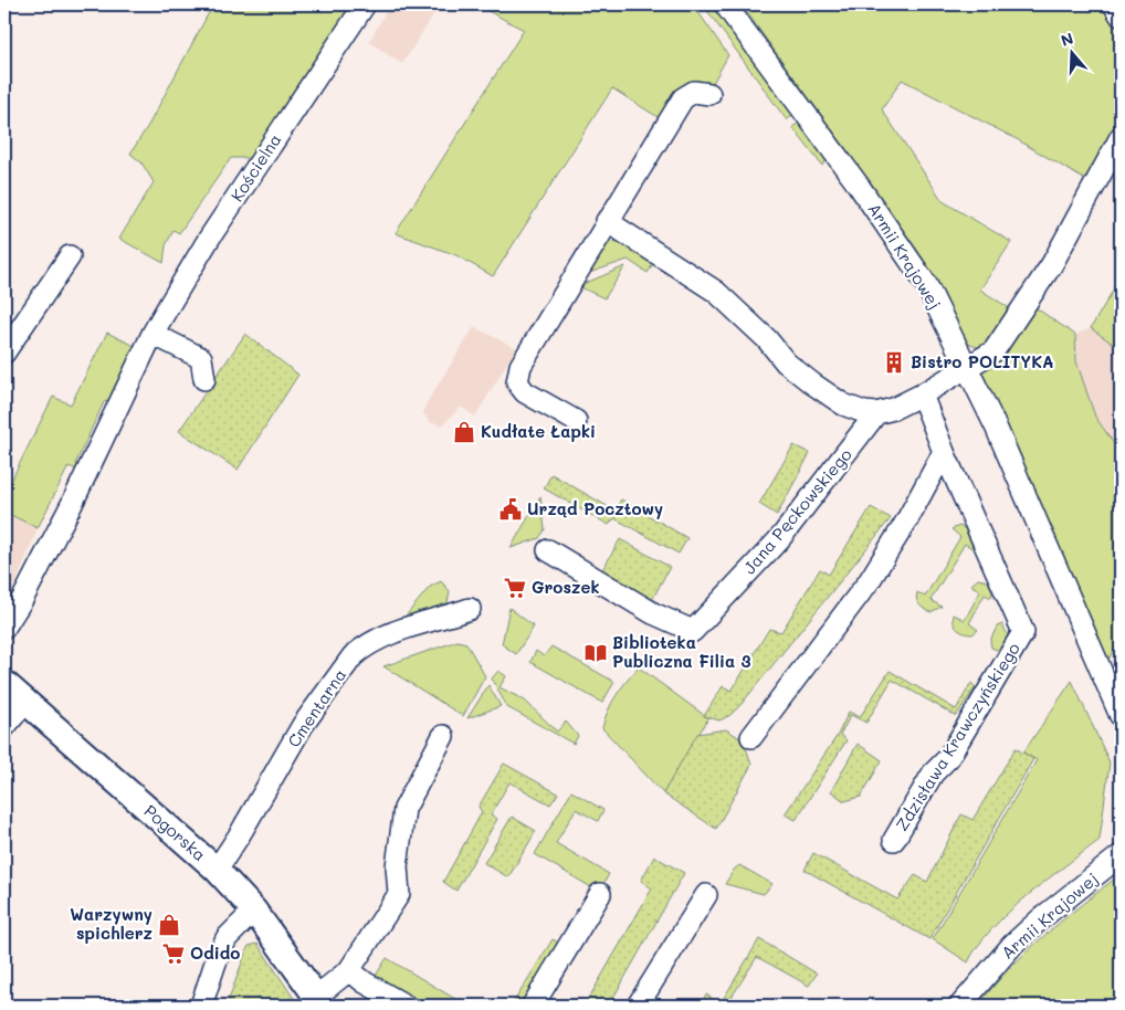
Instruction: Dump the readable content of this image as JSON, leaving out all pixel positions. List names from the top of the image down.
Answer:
{
  "streets": {
    "street": [
      "Kościelna",
      "Armii Krajowej",
      "Jana Pęckowskiego",
      "Cmentarna",
      "Zdzisława Krawczyńskiego",
      "Pogorska"
    ]
  },
  "crossings": [
    ["Cmentarna", "Pogorska"]
  ],
  "places": {
    "building": ["Bistro POLITYKA"],
    "shop": ["Kudłate Łapki", "Warzywny spichlerz"],
    "public building": ["Urząd Pocztowy"],
    "supermarket": ["Groszek", "Odido"],
    "library": ["Biblioteka Publiczna Filia 3"]
  },
  "north": "top"
}
